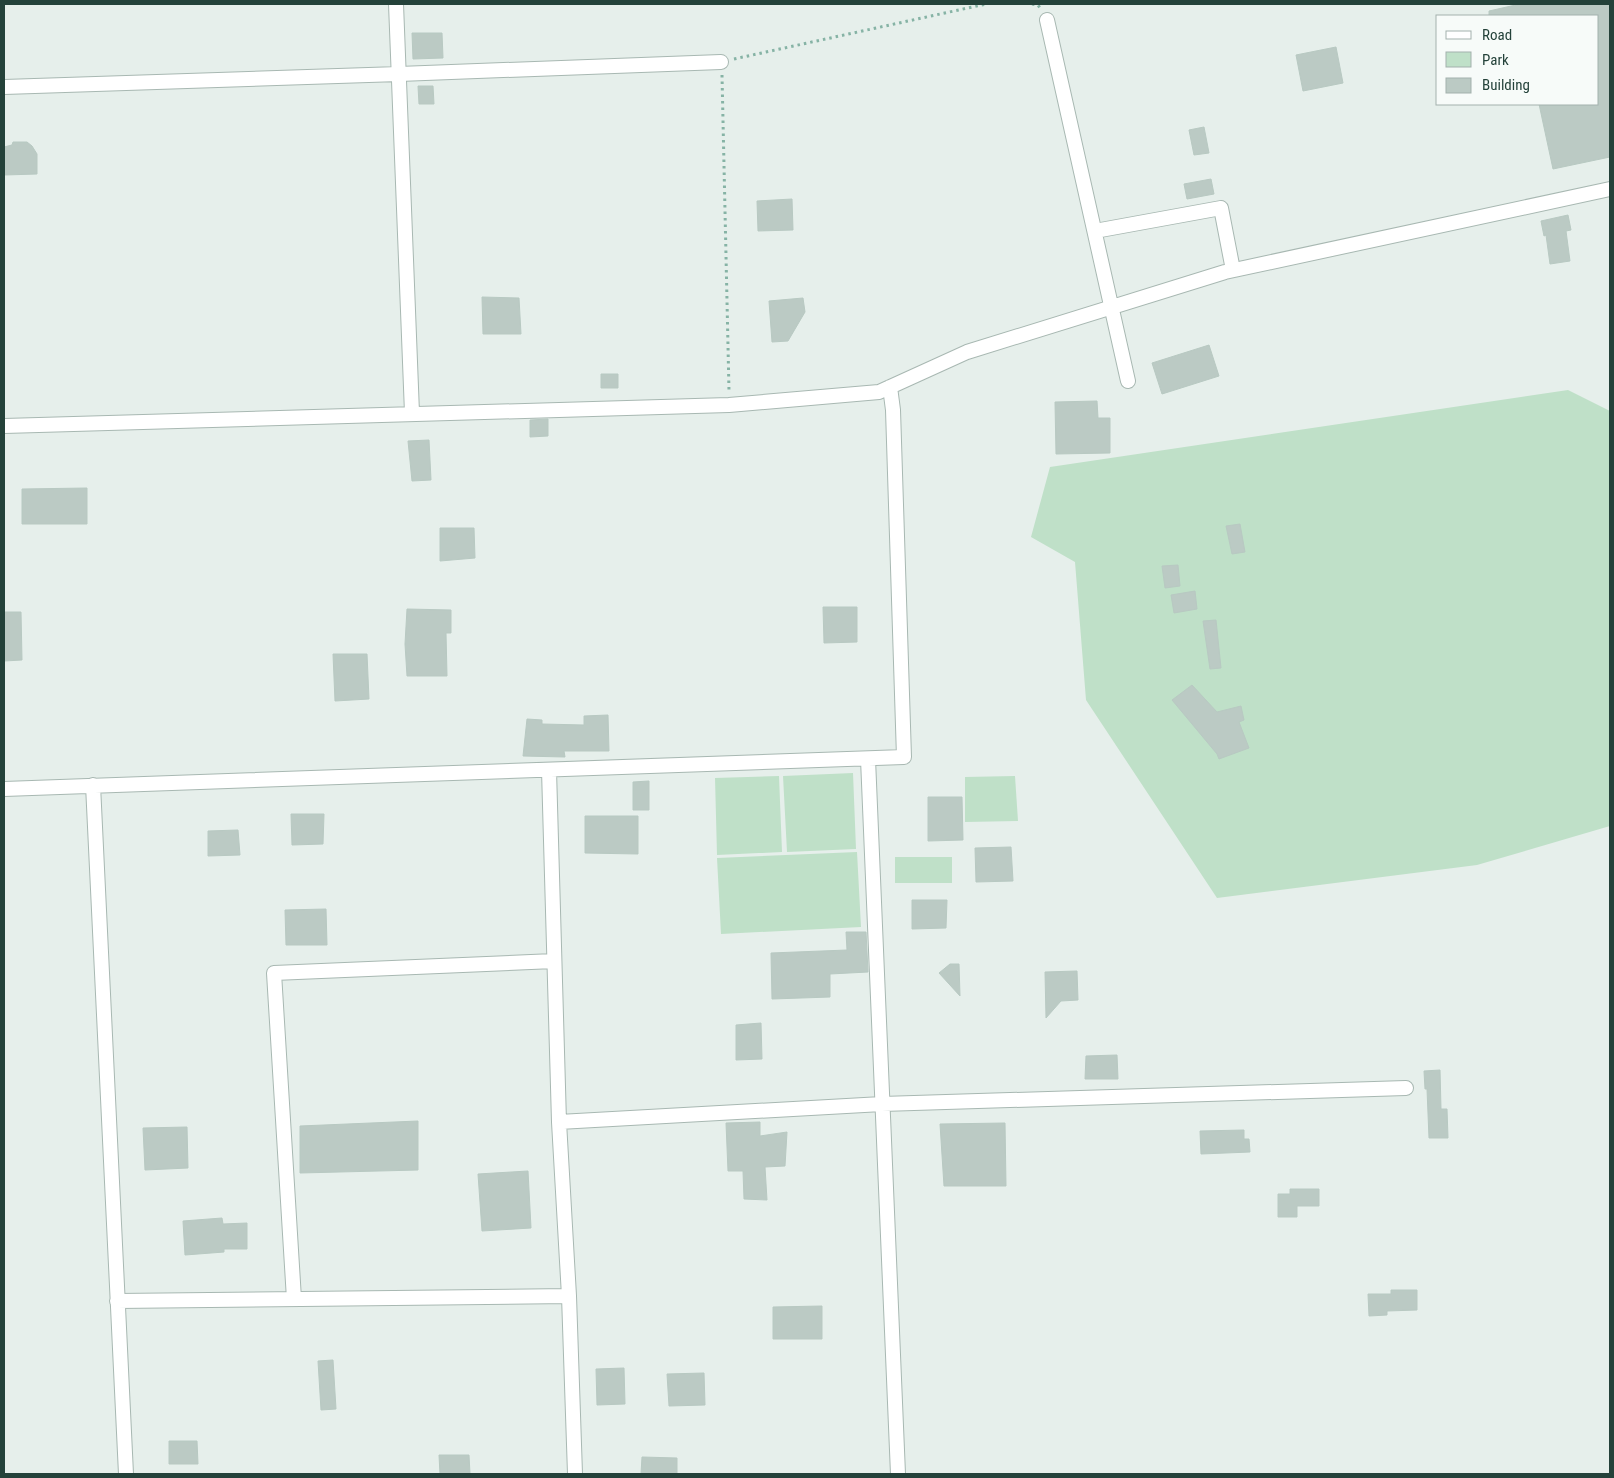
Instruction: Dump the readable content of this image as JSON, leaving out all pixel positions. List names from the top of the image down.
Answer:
{
  "legend": ["Road", "Park", "Building"]
}
